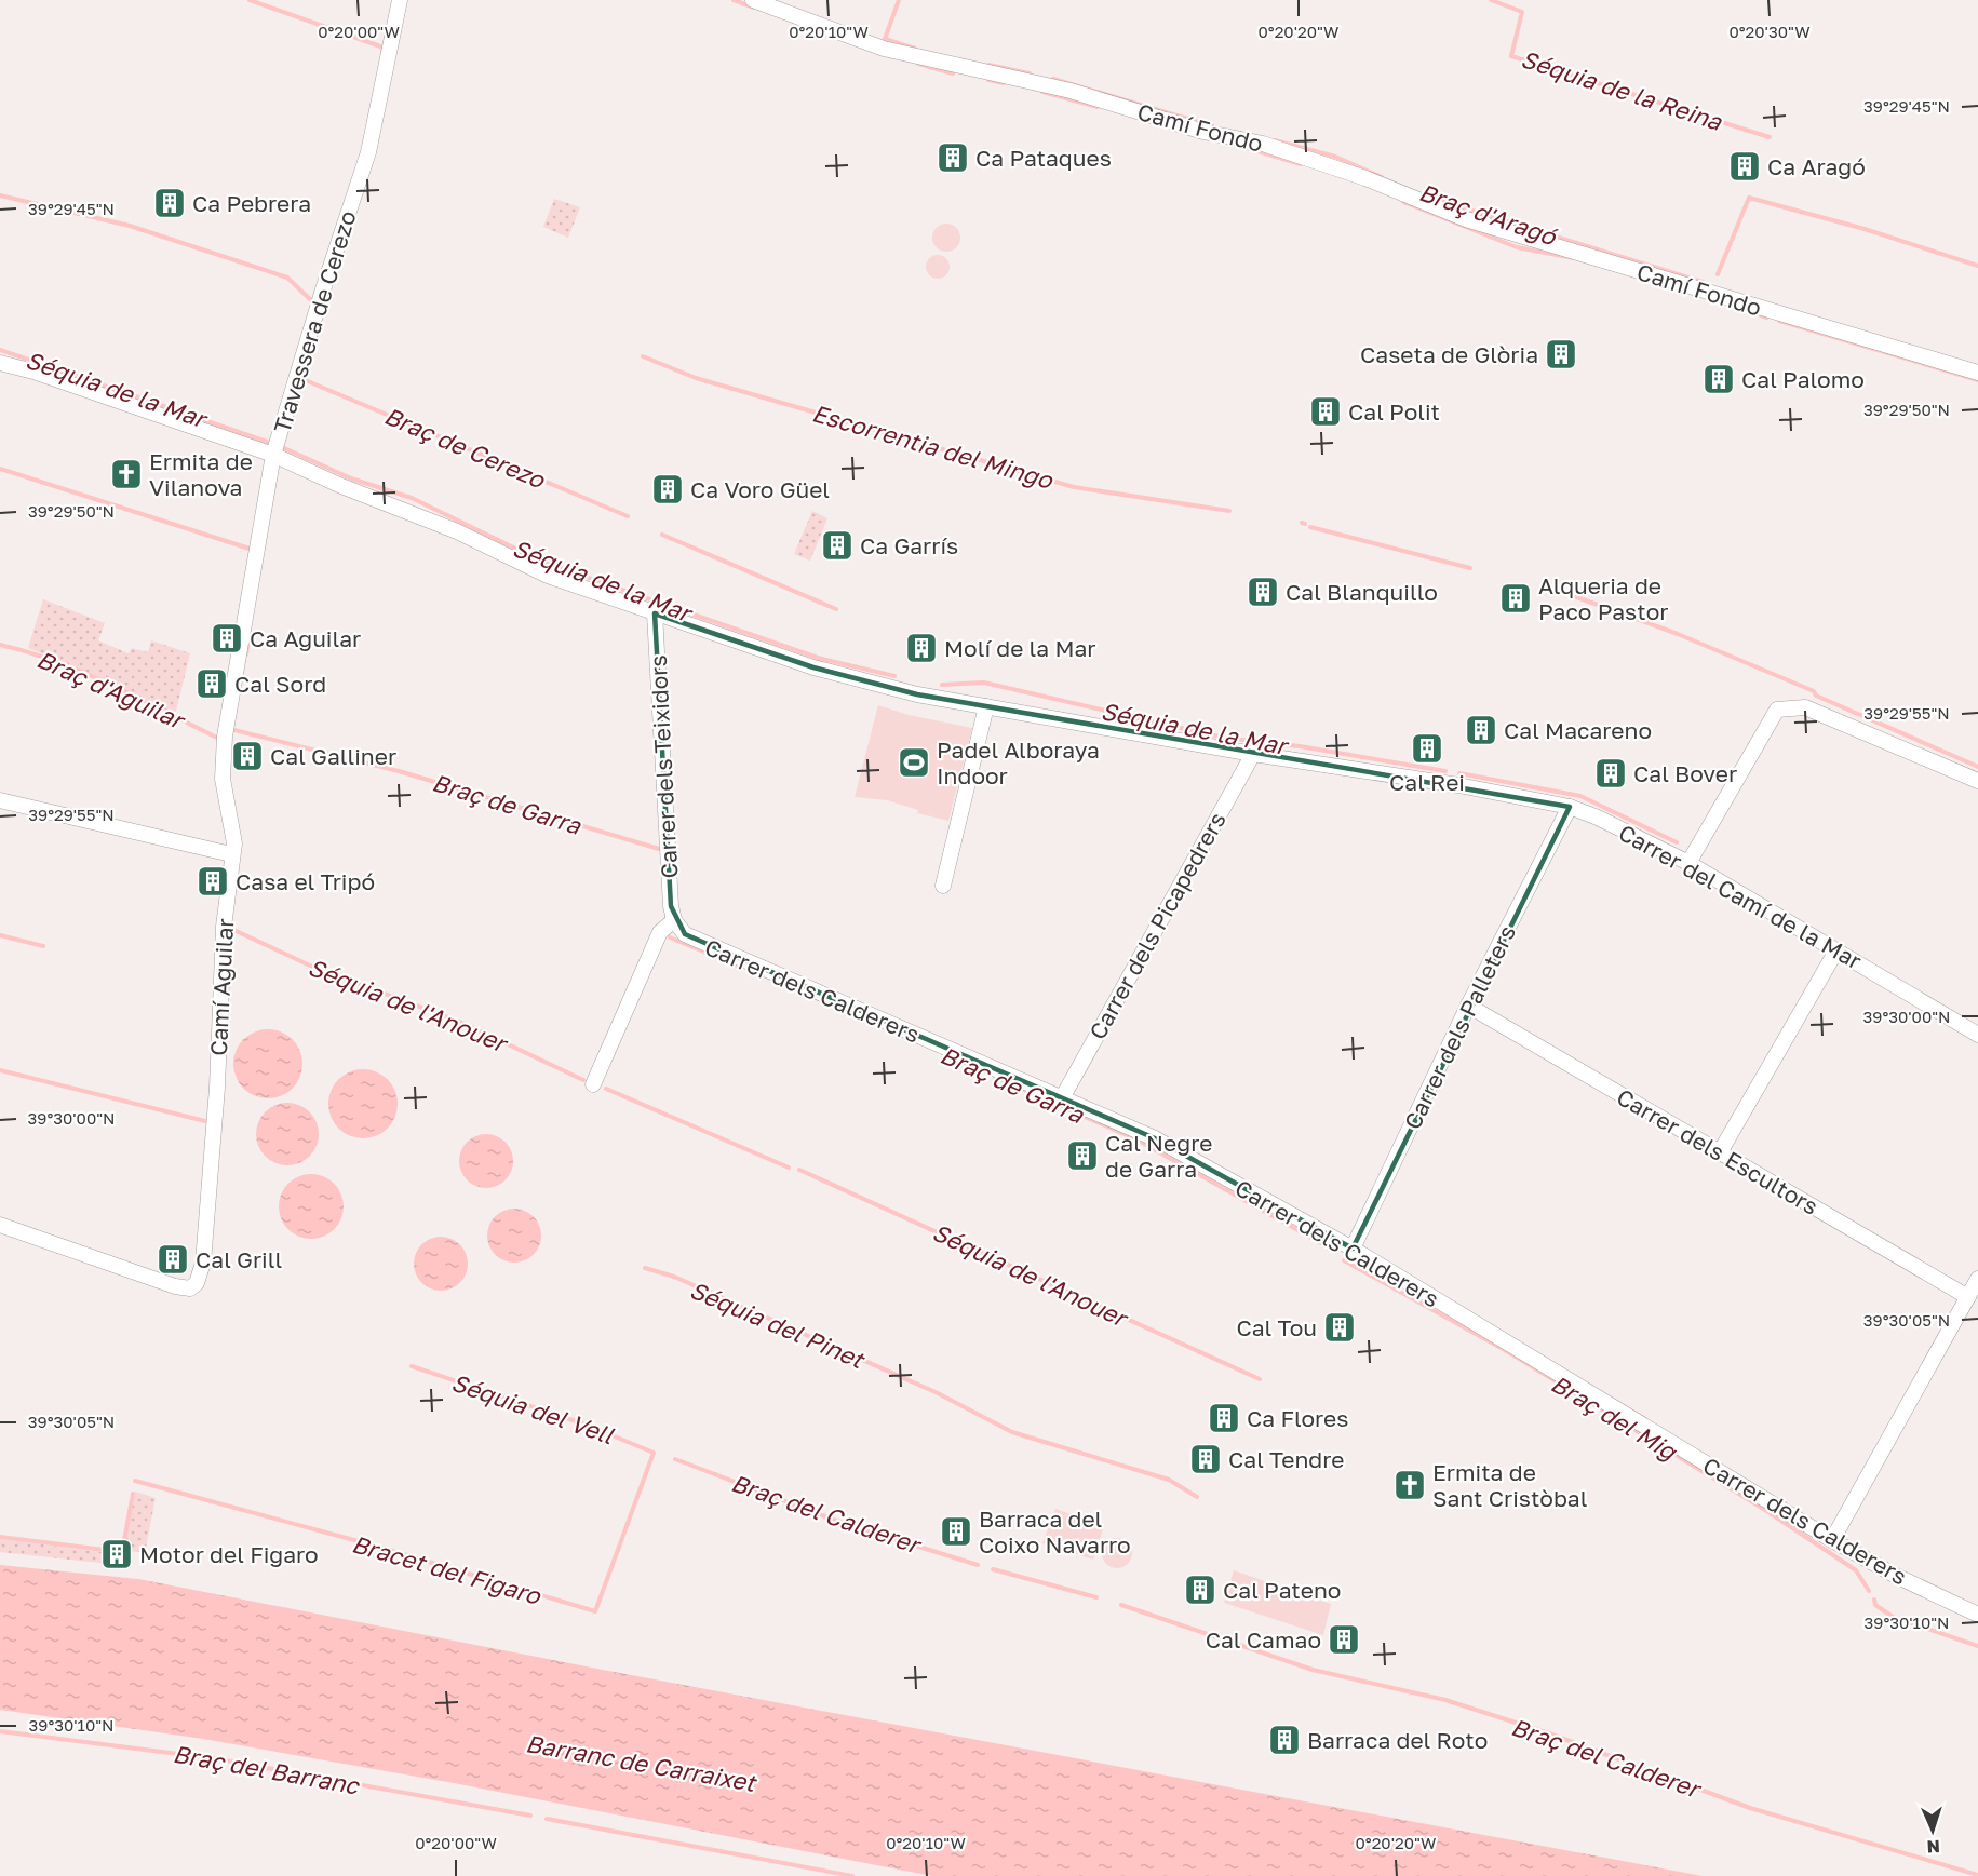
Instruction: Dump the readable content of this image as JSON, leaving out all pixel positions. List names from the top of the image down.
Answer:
{
  "streets": {
    "street": [
      "Camí Fondo",
      "Travessera de Cerezo",
      "Carrer dels Teixidors",
      "Carrer del Camí de la Mar",
      "Carrer dels Picapedrers",
      "Camí Aguilar",
      "Carrer dels Calderers",
      "Carrer dels Palleters",
      "Carrer dels Escultors"
    ]
  },
  "crossings": [
    ["Travessera de Cerezo", "Carrer del Camí de la Mar"],
    ["Travessera de Cerezo", "Camí Aguilar"],
    ["Carrer dels Teixidors", "Carrer del Camí de la Mar"],
    ["Carrer dels Teixidors", "Carrer dels Calderers"],
    ["Carrer del Camí de la Mar", "Carrer dels Picapedrers"],
    ["Carrer del Camí de la Mar", "Camí Aguilar"],
    ["Carrer del Camí de la Mar", "Carrer dels Palleters"],
    ["Carrer dels Picapedrers", "Carrer dels Calderers"],
    ["Carrer dels Calderers", "Carrer dels Palleters"],
    ["Carrer dels Palleters", "Carrer dels Escultors"]
  ],
  "water": [
    "Séquia de la Reina",
    "Braç d'Aragó",
    "Séquia de la Mar",
    "Escorrentia del Mingo",
    "Braç de Cerezo",
    "Braç d'Aguilar",
    "Braç de Garra",
    "Séquia de l'Anouer",
    "Séquia del Pinet",
    "Séquia del Vell",
    "Braç del Mig",
    "Braç del Calderer",
    "Bracet del Figaro",
    "Barranc de Carraixet",
    "Braç del Barranc"
  ],
  "places": {
    "building": [
      "Ca Pataques",
      "Ca Aragó",
      "Ca Pebrera",
      "Caseta de Glòria",
      "Cal Palomo",
      "Cal Polit",
      "Ca Voro Güel",
      "Ca Garrís",
      "Cal Blanquillo",
      "Alqueria de Paco Pastor",
      "Ca Aguilar",
      "Molí de la Mar",
      "Cal Sord",
      "Cal Macareno",
      "Cal Rei",
      "Cal Galliner",
      "Cal Bover",
      "Casa el Tripó",
      "Cal Negre de Garra",
      "Cal Grill",
      "Cal Tou",
      "Ca Flores",
      "Cal Tendre",
      "Barraca del Coixo Navarro",
      "Motor del Figaro",
      "Cal Pateno",
      "Cal Camao",
      "Barraca del Roto"
    ],
    "church": ["Ermita de Vilanova", "Ermita de Sant Cristòbal"],
    "sports": ["Padel Alboraya Indoor"]
  },
  "north": "bottom",
  "coordinates": [
    "0°20'00\"W",
    "0°20'10\"W",
    "0°20'20\"W",
    "0°20'30\"W",
    "39°29'45\"N",
    "39°29'50\"N",
    "39°29'55\"N",
    "39°30'00\"N",
    "39°30'05\"N",
    "39°30'10\"N"
  ]
}
